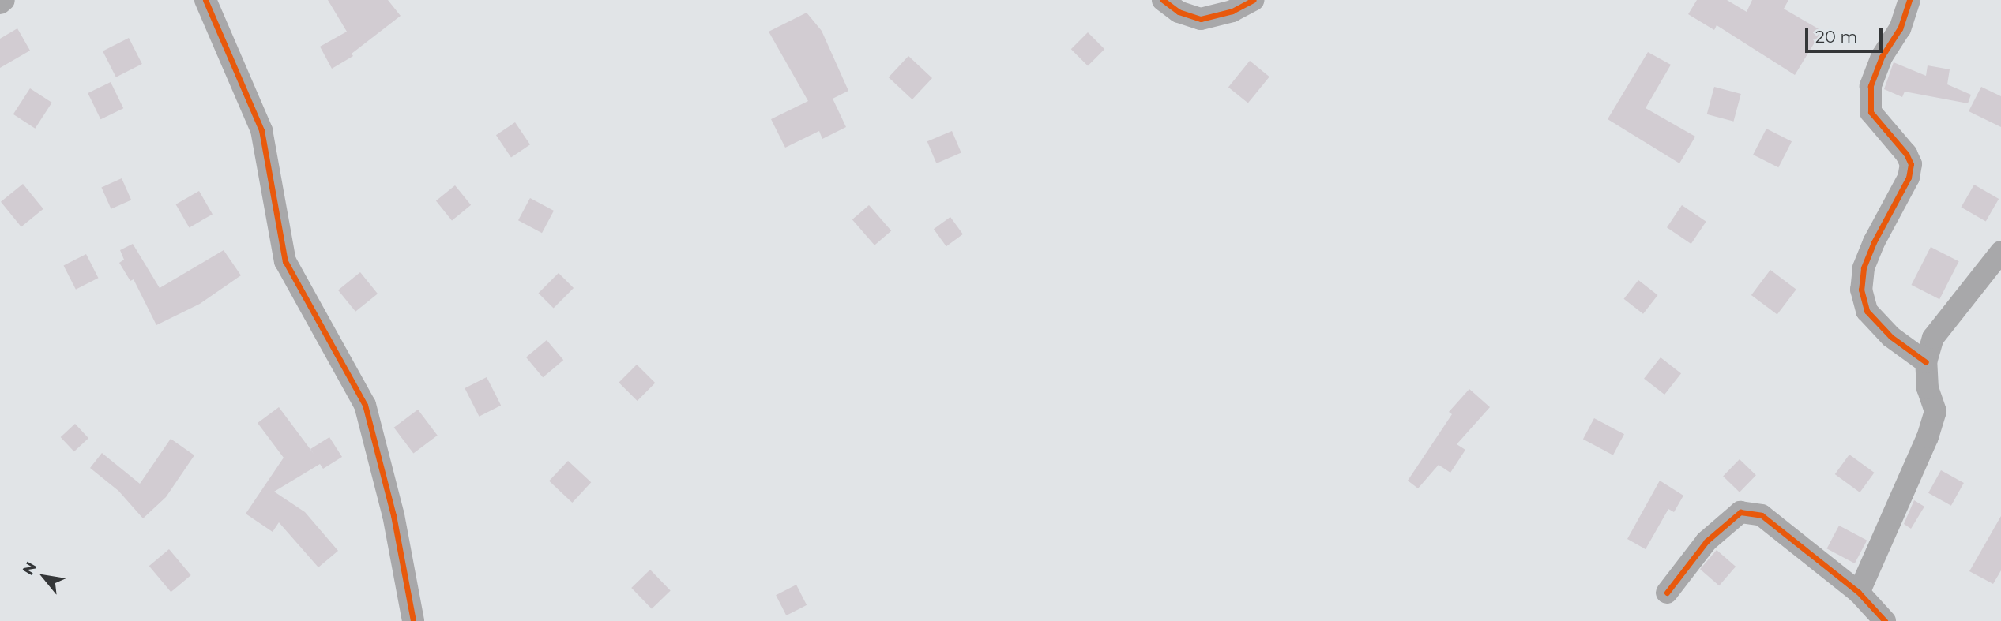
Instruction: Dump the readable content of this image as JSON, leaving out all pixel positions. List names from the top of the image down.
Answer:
{
  "scale_bar": "20 m",
  "north": "top left"
}
